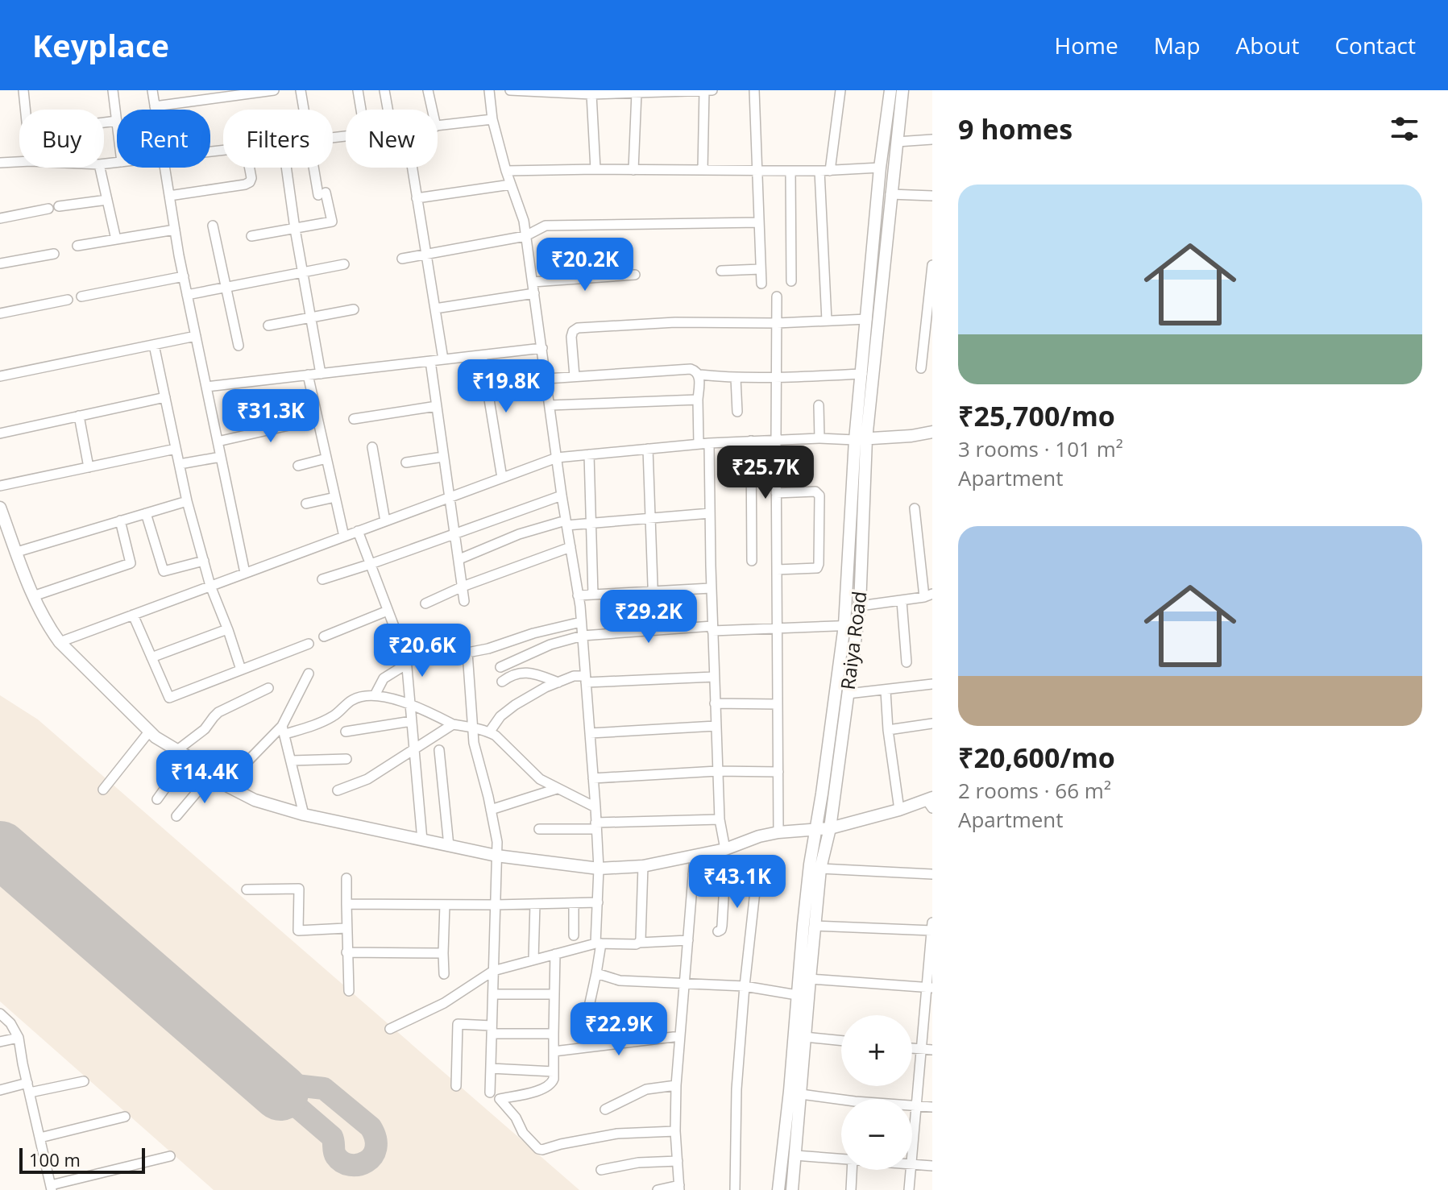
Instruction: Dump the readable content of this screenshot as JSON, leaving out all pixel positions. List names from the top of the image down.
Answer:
{
  "streets": {
    "street": ["Raiya Road"]
  },
  "scale_bar": "100 m",
  "page": {
    "header": "Keyplace",
    "nav": [
      "Home",
      "Map",
      "About",
      "Contact"
    ],
    "heading": "9 homes",
    "chip": [
      "Buy",
      "Rent",
      "Filters",
      "New"
    ],
    "list": [
      {
        "name": "₹25,700/mo",
        "note": "3 rooms · 101 m² · Apartment"
      },
      {
        "name": "₹20,600/mo",
        "note": "2 rooms · 66 m² · Apartment"
      }
    ],
    "price": [
      "₹20.2K",
      "₹19.8K",
      "₹31.3K",
      "₹25.7K",
      "₹29.2K",
      "₹20.6K",
      "₹14.4K",
      "₹43.1K",
      "₹22.9K"
    ],
    "map_buttons": ["+", "−"],
    "scale": "100 m"
  }
}
